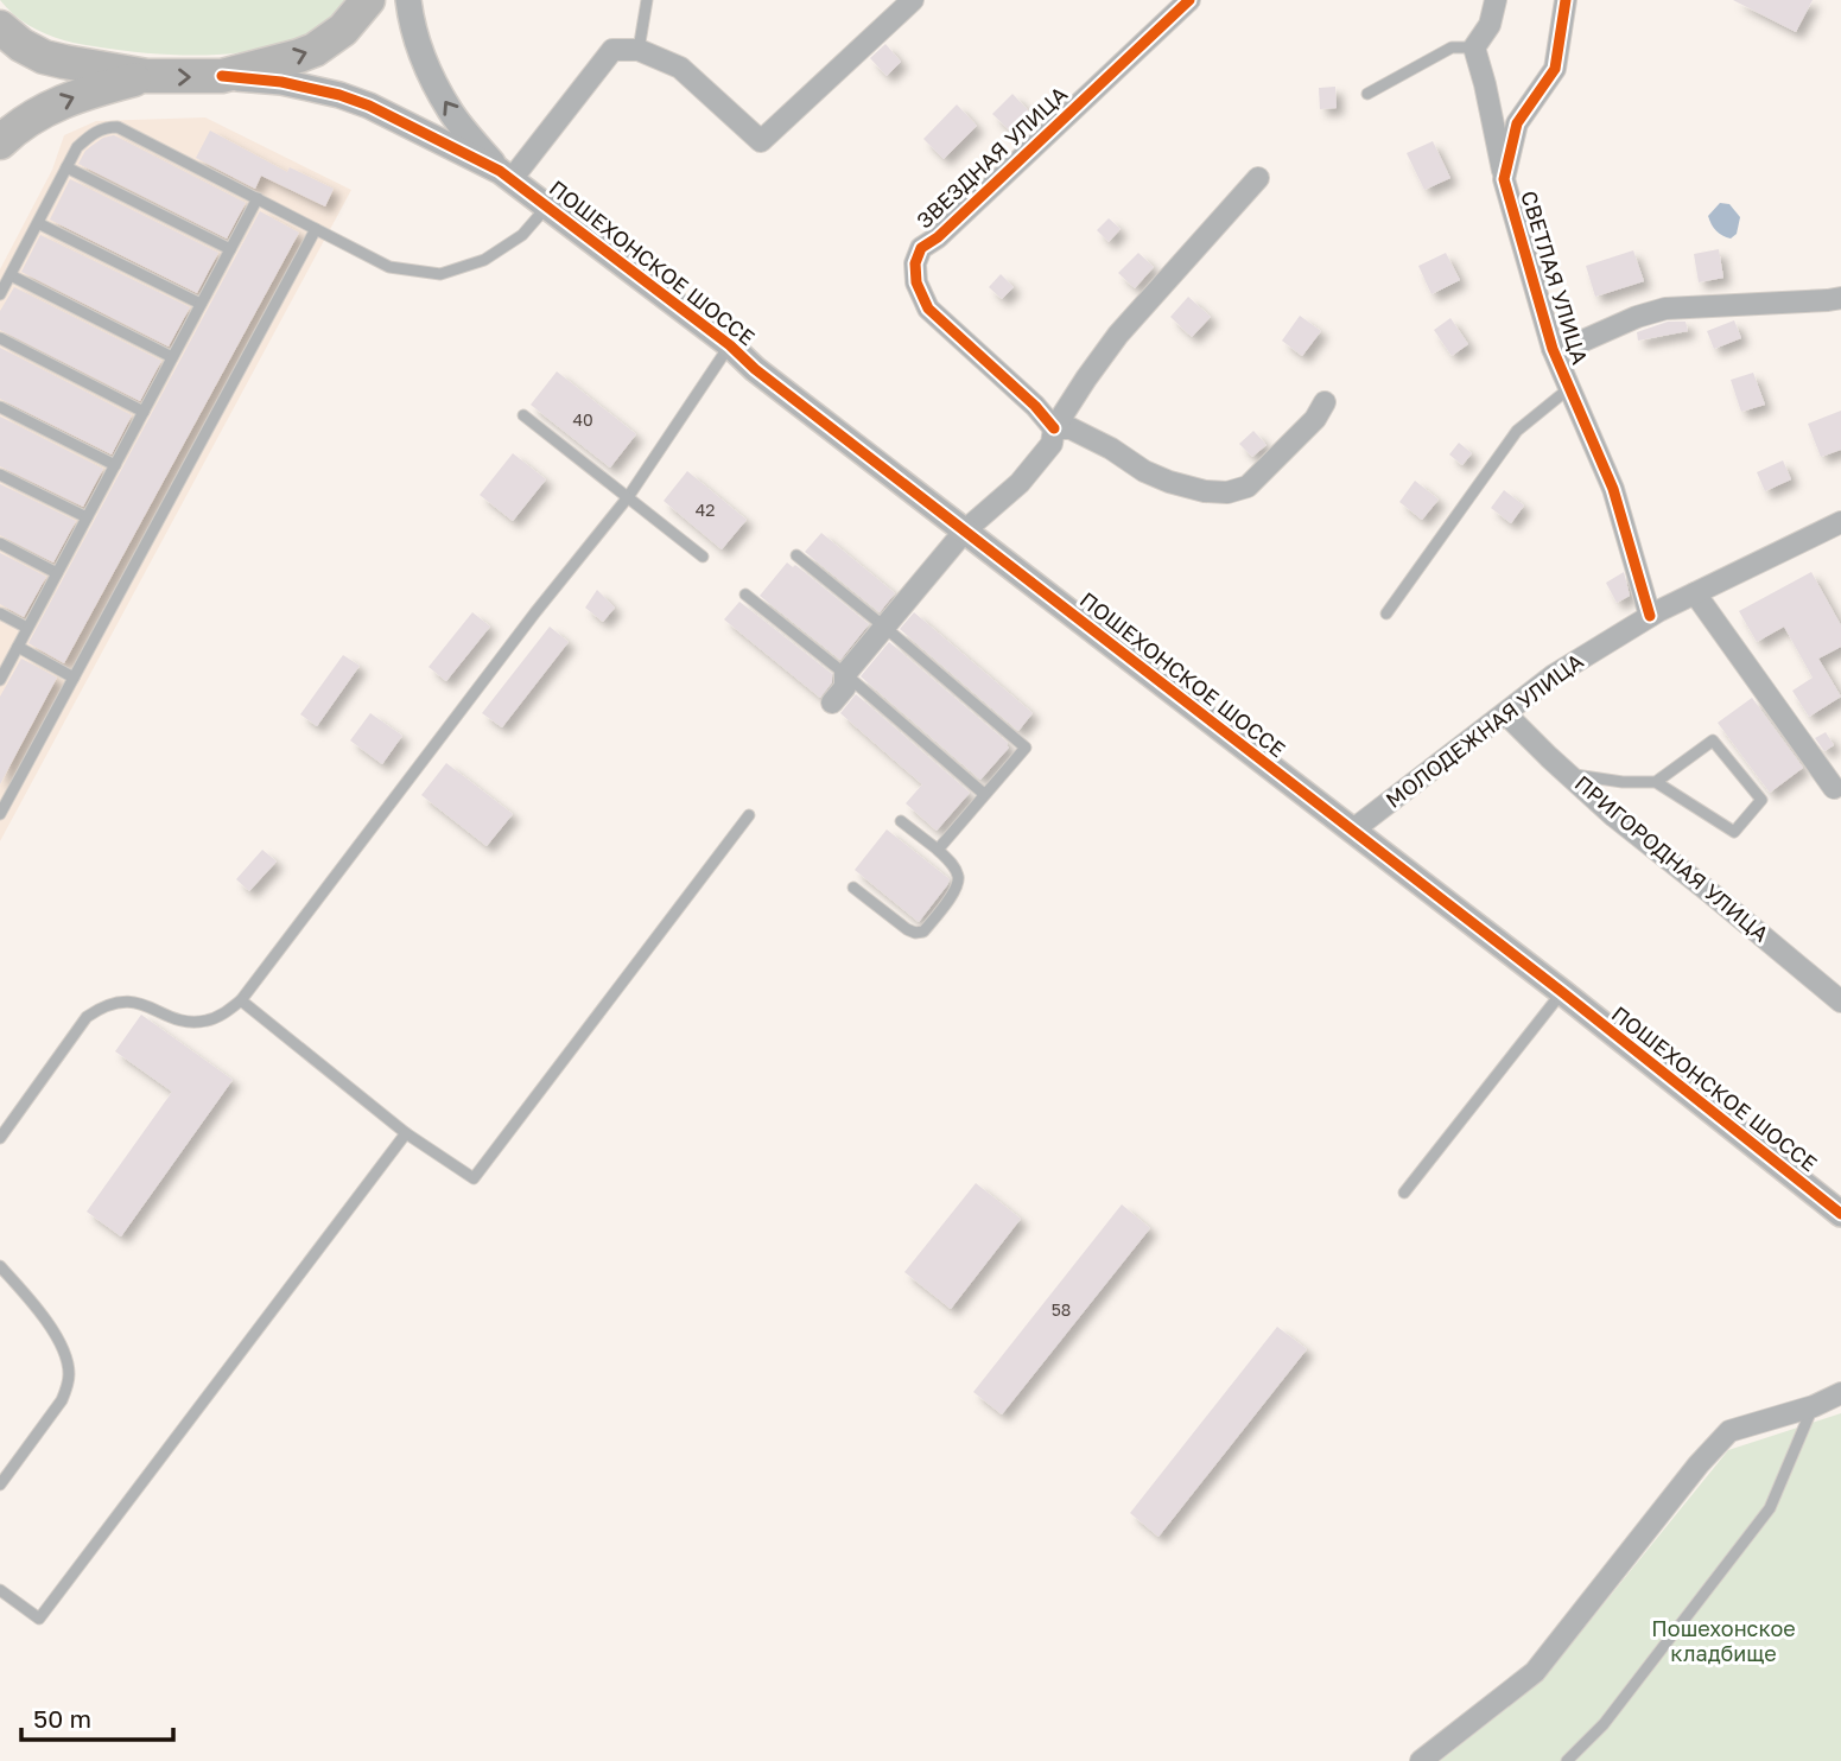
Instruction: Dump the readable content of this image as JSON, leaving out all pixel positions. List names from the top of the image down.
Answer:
{
  "streets": {
    "street": [
      "ЗВЕЗДНАЯ УЛИЦА",
      "ПОШЕХОНСКОЕ ШОССЕ",
      "СВЕТЛАЯ УЛИЦА",
      "МОЛОДЕЖНАЯ УЛИЦА",
      "ПРИГОРОДНАЯ УЛИЦА"
    ]
  },
  "crossings": [
    ["ПОШЕХОНСКОЕ ШОССЕ", "МОЛОДЕЖНАЯ УЛИЦА"],
    ["СВЕТЛАЯ УЛИЦА", "МОЛОДЕЖНАЯ УЛИЦА"],
    ["МОЛОДЕЖНАЯ УЛИЦА", "ПРИГОРОДНАЯ УЛИЦА"]
  ],
  "parks": ["Пошехонское кладбище"],
  "house_numbers": ["40", "42", "58"],
  "scale_bar": "50 m"
}
